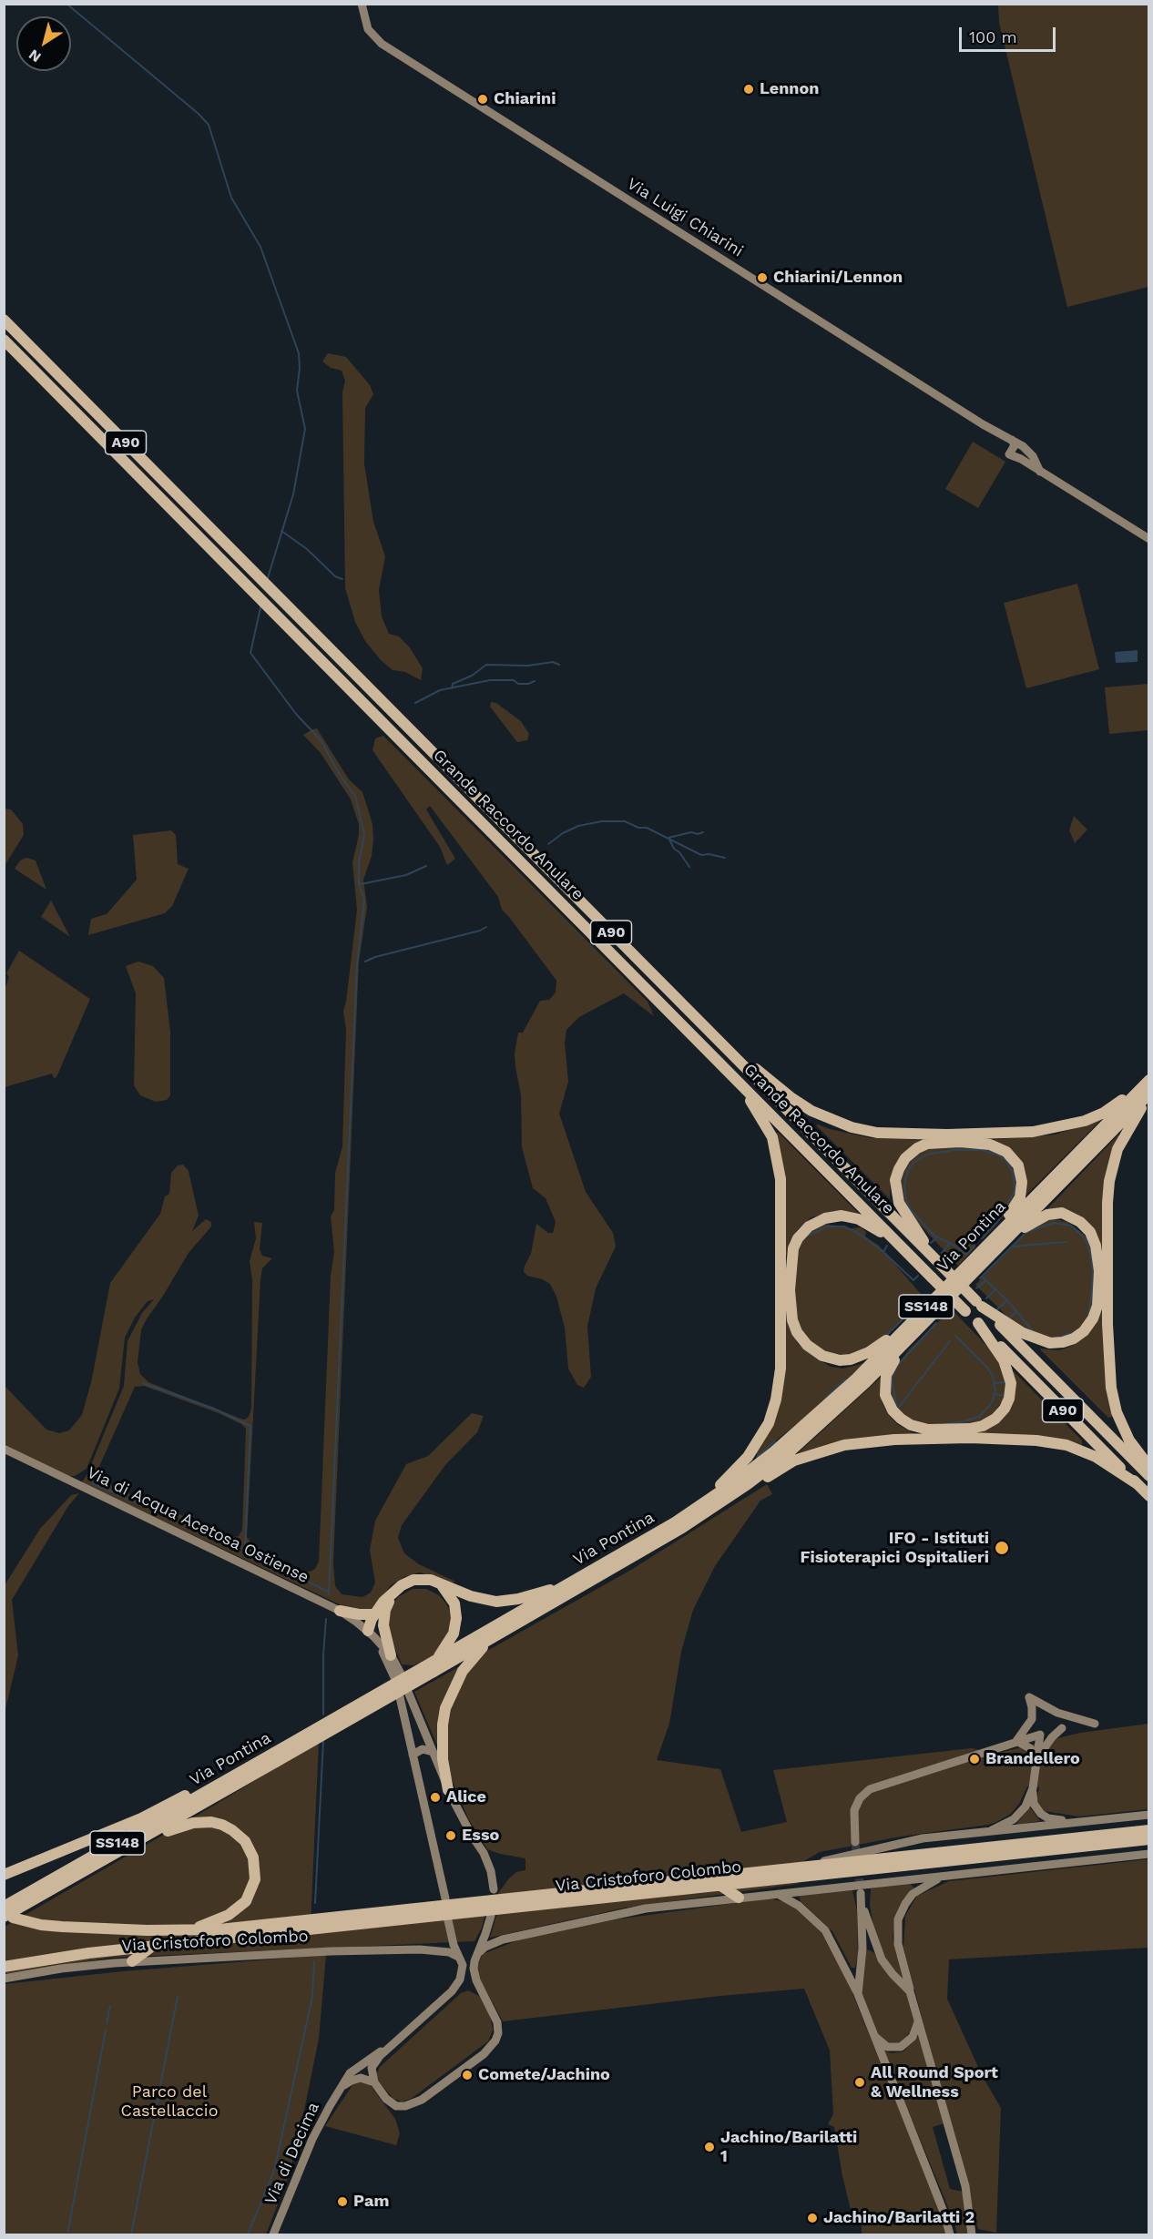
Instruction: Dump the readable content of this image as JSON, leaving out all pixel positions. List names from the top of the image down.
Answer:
{
  "streets": {
    "highway": [
      "A90",
      "Grande Raccordo Anulare",
      "Via Pontina",
      "SS148",
      "Via Cristoforo Colombo"
    ],
    "main road": ["Via Luigi Chiarini", "Via di Acqua Acetosa Ostiense", "Via di Decima"]
  },
  "crossings": [
    ["Via Pontina", "Via Cristoforo Colombo"],
    ["Via Cristoforo Colombo", "Via di Decima"]
  ],
  "parks": ["Parco del Castellaccio"],
  "places": [
    "Lennon",
    "Chiarini",
    "Chiarini/Lennon",
    "IFO - Istituti Fisioterapici Ospitalieri",
    "Brandellero",
    "Alice",
    "Esso",
    "Comete/Jachino",
    "All Round Sport & Wellness",
    "Jachino/Barilatti 1",
    "Pam",
    "Jachino/Barilatti 2"
  ],
  "scale_bar": "100 m",
  "north": "bottom left"
}
